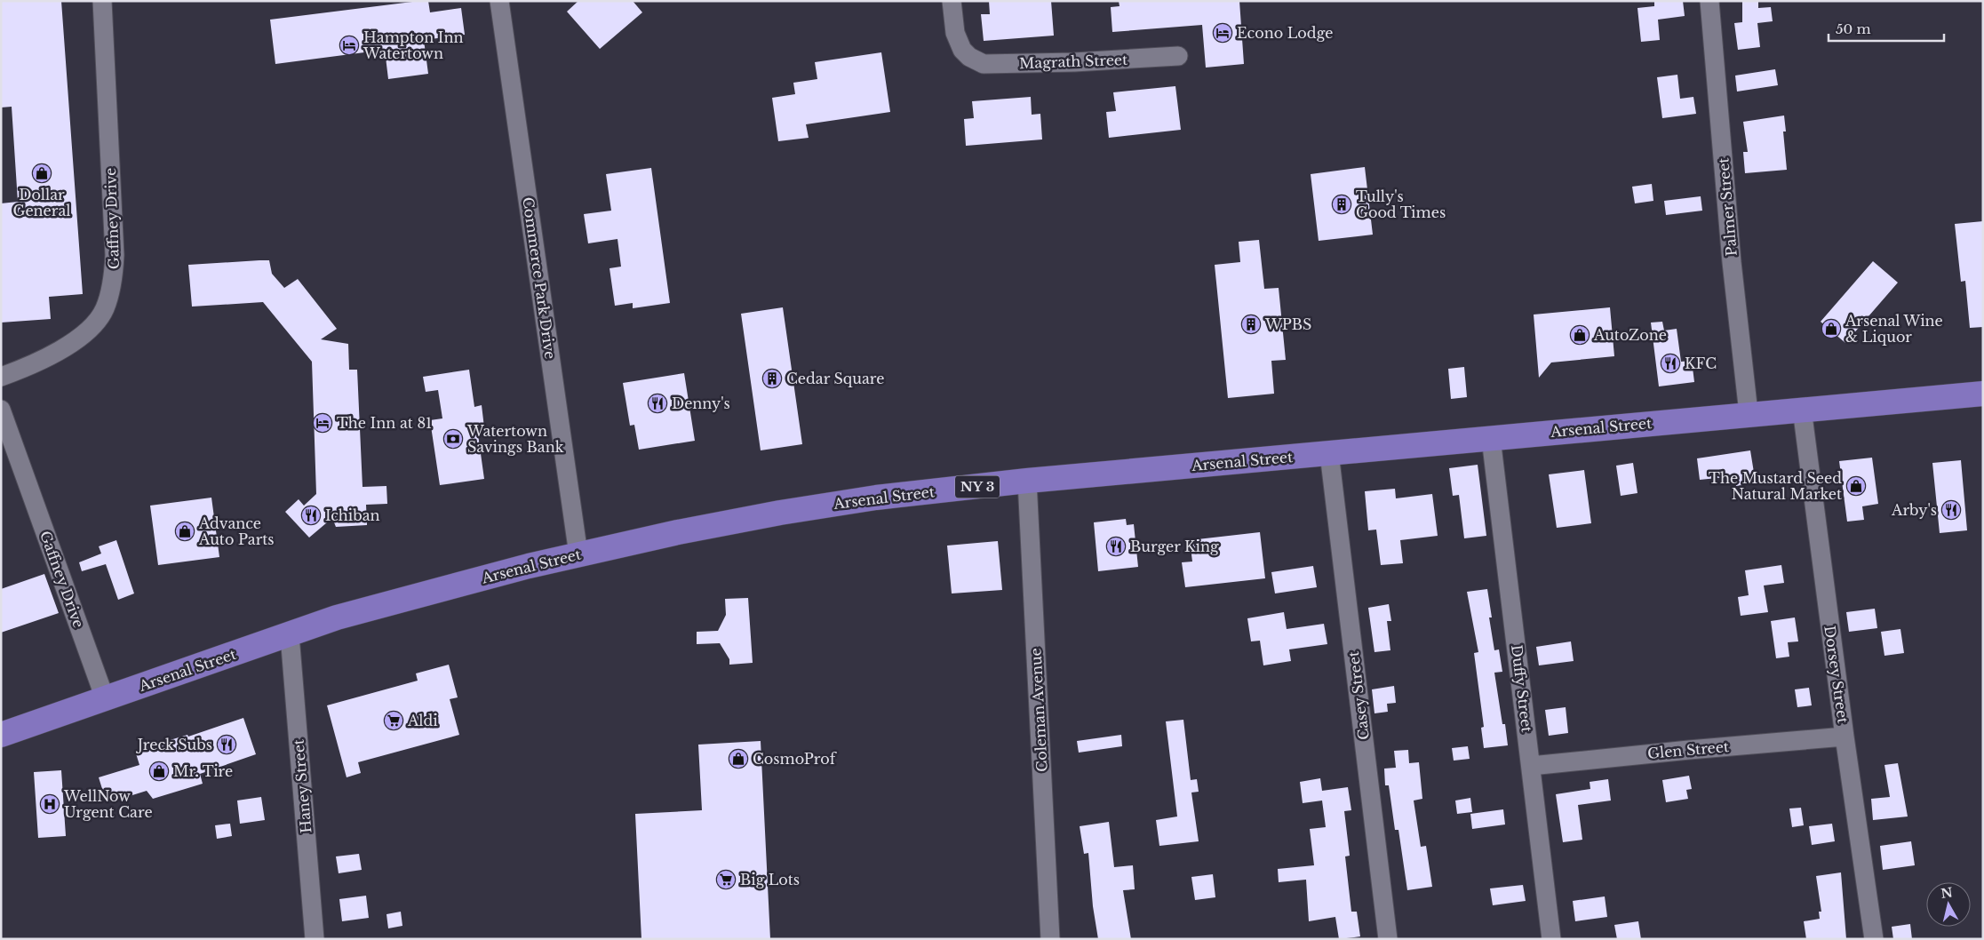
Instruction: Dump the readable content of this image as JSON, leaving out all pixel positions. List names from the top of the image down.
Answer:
{
  "streets": {
    "highway": ["Arsenal Street", "NY 3"],
    "street": [
      "Magrath Street",
      "Palmer Street",
      "Gaffney Drive",
      "Commerce Park Drive",
      "Dorsey Street",
      "Duffy Street",
      "Casey Street",
      "Coleman Avenue",
      "Glen Street",
      "Haney Street"
    ]
  },
  "crossings": [
    ["Palmer Street", "Arsenal Street"],
    ["Gaffney Drive", "Arsenal Street"],
    ["Commerce Park Drive", "Arsenal Street"],
    ["Arsenal Street", "Dorsey Street"],
    ["Arsenal Street", "Duffy Street"],
    ["Arsenal Street", "Casey Street"],
    ["Arsenal Street", "Coleman Avenue"],
    ["Arsenal Street", "Haney Street"],
    ["Dorsey Street", "Glen Street"],
    ["Duffy Street", "Glen Street"]
  ],
  "places": {
    "hotel": ["Econo Lodge", "Hampton Inn Watertown", "The Inn at 81"],
    "shop": [
      "Dollar General",
      "Arsenal Wine & Liquor",
      "AutoZone",
      "The Mustard Seed Natural Market",
      "Advance Auto Parts",
      "CosmoProf",
      "Mr. Tire"
    ],
    "building": ["Tully's Good Times", "WPBS", "Cedar Square"],
    "restaurant": [
      "KFC",
      "Denny's",
      "Arby's",
      "Ichiban",
      "Burger King",
      "Jreck Subs"
    ],
    "bank": ["Watertown Savings Bank"],
    "supermarket": ["Aldi", "Big Lots"],
    "hospital": ["WellNow Urgent Care"]
  },
  "scale_bar": "50 m",
  "north": "top"
}
